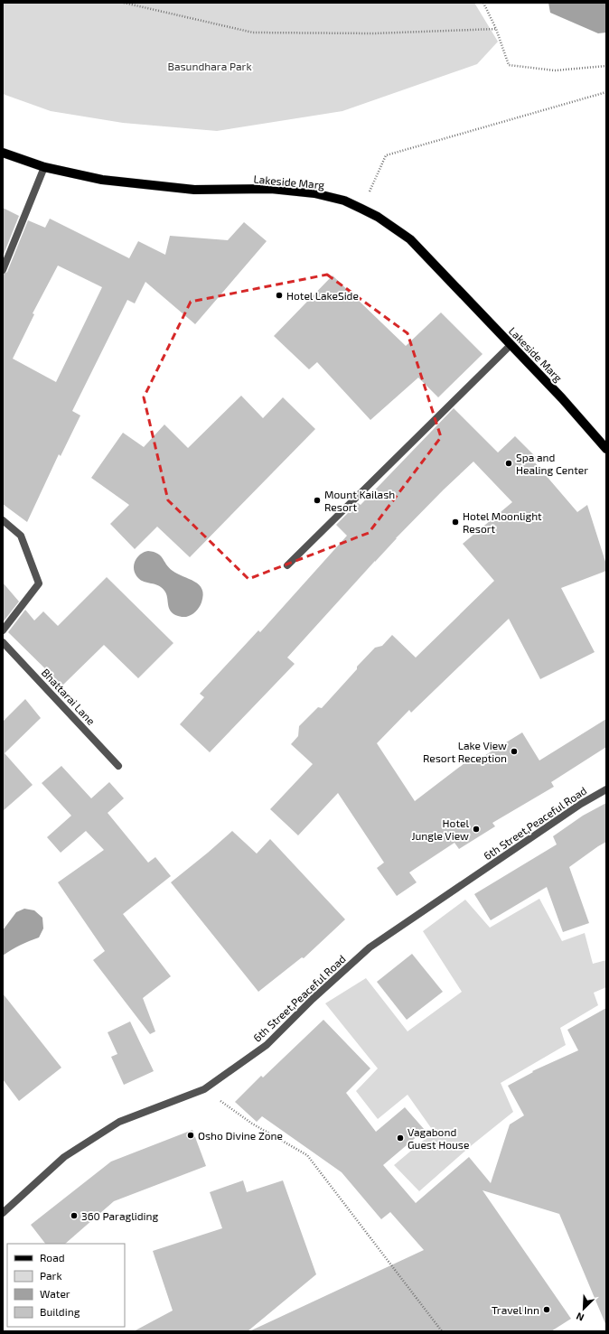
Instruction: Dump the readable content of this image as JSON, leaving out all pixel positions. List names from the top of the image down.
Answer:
{
  "streets": {
    "main road": ["Lakeside Marg"],
    "street": ["Bhattarai Lane", "6th Street,Peaceful Road"]
  },
  "parks": ["Basundhara Park"],
  "places": [
    "Hotel LakeSide",
    "Spa and Healing Center",
    "Mount Kailash Resort",
    "Hotel Moonlight Resort",
    "Lake View Resort Reception",
    "Hotel Jungle View",
    "Osho Divine Zone",
    "Vagabond Guest House",
    "360 Paragliding",
    "Travel Inn"
  ],
  "legend": [
    "Road",
    "Park",
    "Water",
    "Building"
  ],
  "north": "bottom left"
}
